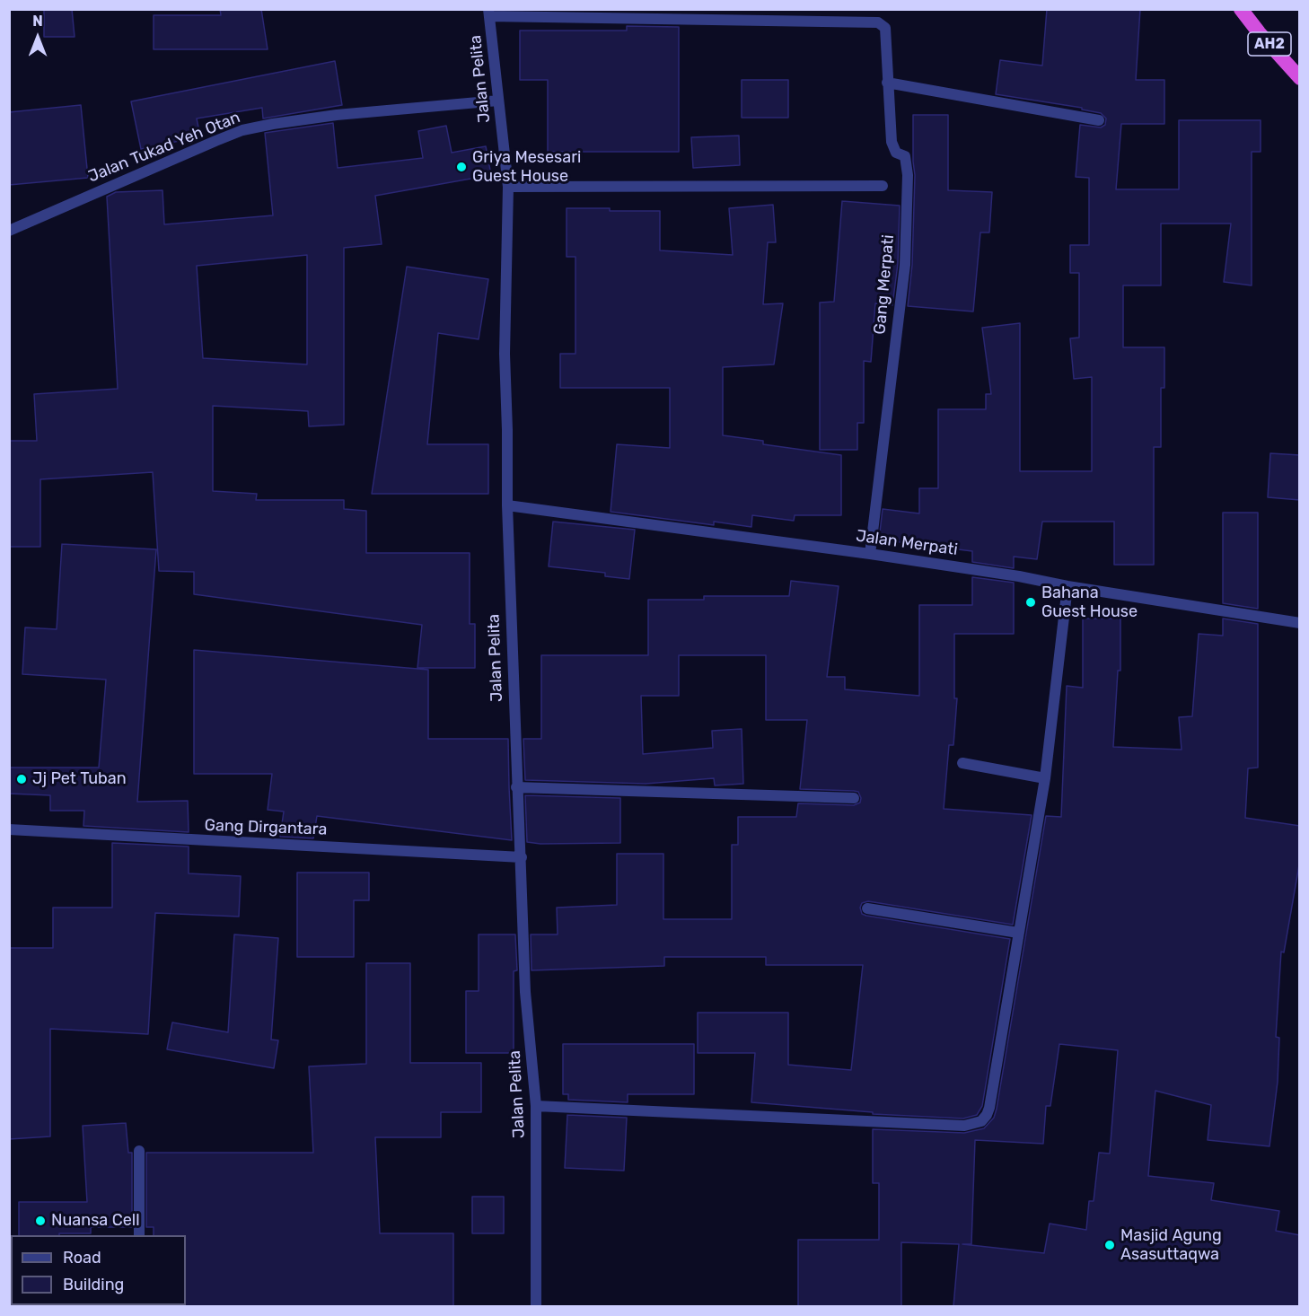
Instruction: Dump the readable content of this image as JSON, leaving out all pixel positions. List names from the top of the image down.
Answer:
{
  "streets": {
    "highway": ["AH2"],
    "street": [
      "Jalan Pelita",
      "Jalan Tukad Yeh Otan",
      "Gang Merpati",
      "Jalan Merpati",
      "Gang Dirgantara"
    ]
  },
  "crossings": [
    ["Jalan Pelita", "Jalan Tukad Yeh Otan"],
    ["Jalan Pelita", "Gang Merpati"],
    ["Jalan Pelita", "Jalan Merpati"],
    ["Jalan Pelita", "Gang Dirgantara"],
    ["Gang Merpati", "Jalan Merpati"]
  ],
  "places": [
    "Griya Mesesari Guest House",
    "Bahana Guest House",
    "Jj Pet Tuban",
    "Nuansa Cell",
    "Masjid Agung Asasuttaqwa"
  ],
  "legend": ["Road", "Building"],
  "north": "top"
}
